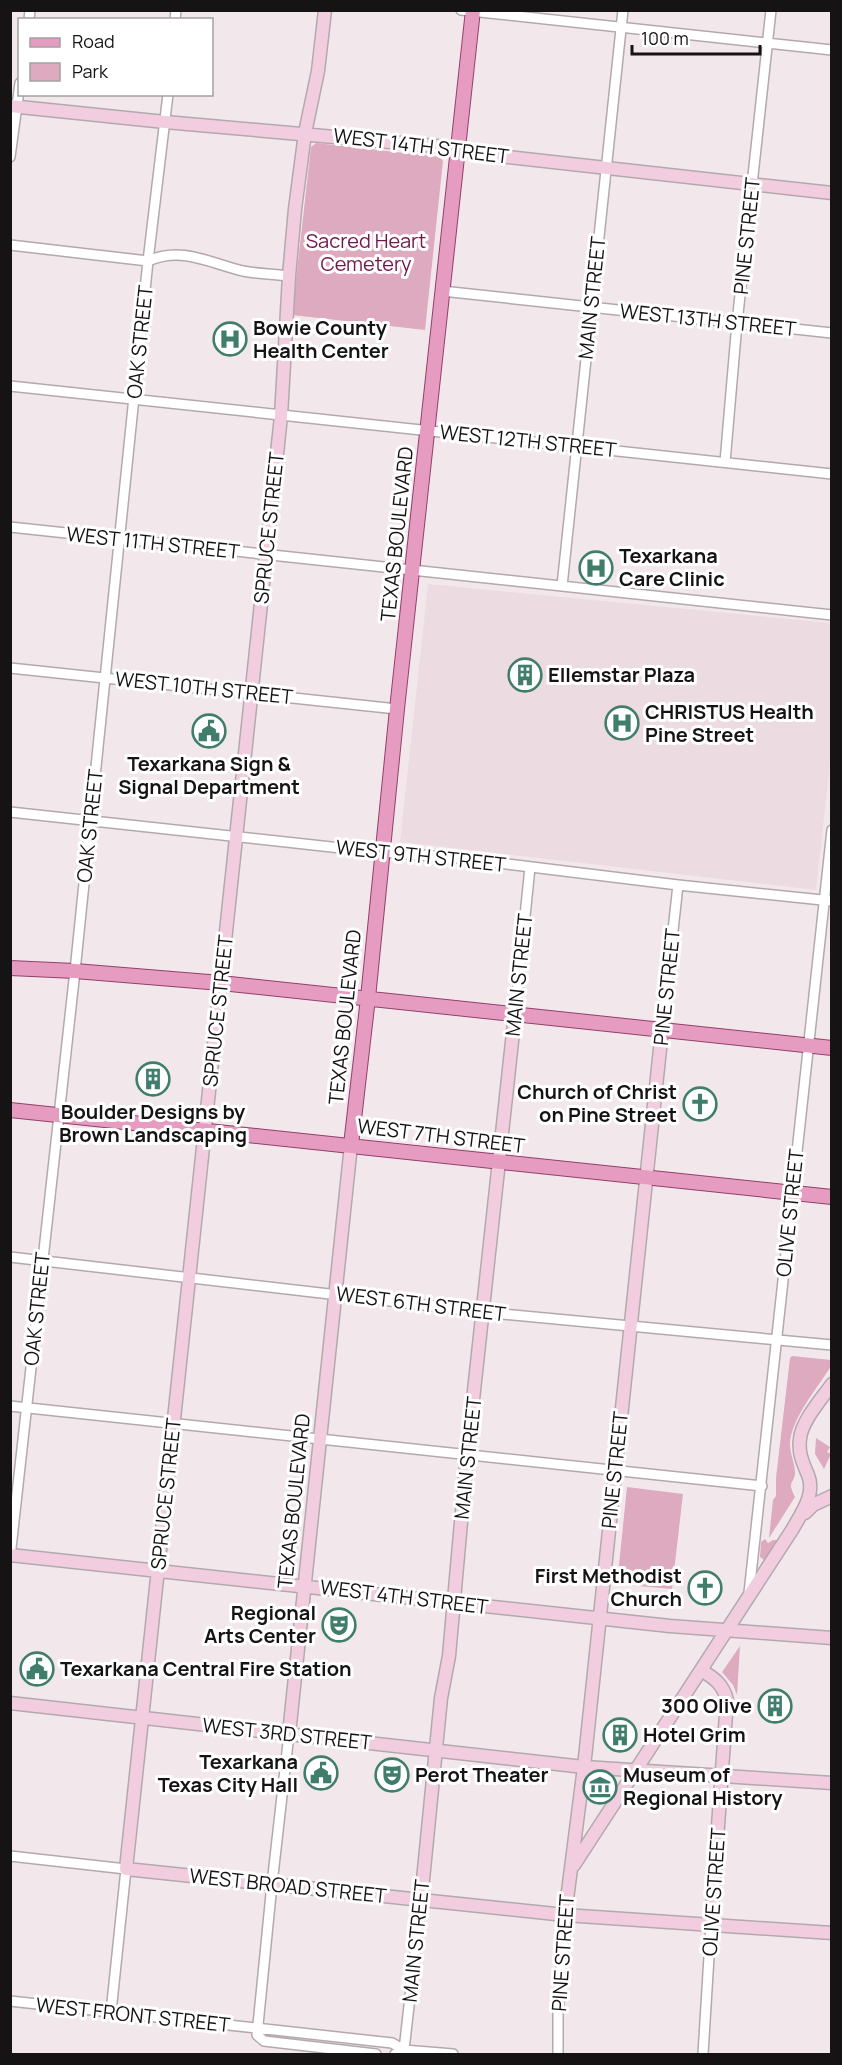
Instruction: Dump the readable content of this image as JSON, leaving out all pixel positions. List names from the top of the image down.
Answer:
{
  "streets": {
    "main road": ["TEXAS BOULEVARD", "WEST 7TH STREET"],
    "street": [
      "WEST 14TH STREET",
      "PINE STREET",
      "MAIN STREET",
      "WEST 13TH STREET",
      "OAK STREET",
      "WEST 12TH STREET",
      "SPRUCE STREET",
      "WEST 11TH STREET",
      "WEST 10TH STREET",
      "WEST 9TH STREET",
      "OLIVE STREET",
      "WEST 6TH STREET",
      "WEST 4TH STREET",
      "WEST 3RD STREET",
      "WEST BROAD STREET",
      "WEST FRONT STREET"
    ]
  },
  "crossings": [
    ["WEST 14TH STREET", "PINE STREET"],
    ["WEST 14TH STREET", "MAIN STREET"],
    ["WEST 14TH STREET", "OAK STREET"],
    ["WEST 14TH STREET", "SPRUCE STREET"],
    ["WEST 14TH STREET", "TEXAS BOULEVARD"],
    ["PINE STREET", "WEST 13TH STREET"],
    ["PINE STREET", "WEST 12TH STREET"],
    ["PINE STREET", "WEST 9TH STREET"],
    ["PINE STREET", "WEST 7TH STREET"],
    ["PINE STREET", "WEST 6TH STREET"],
    ["PINE STREET", "WEST 4TH STREET"],
    ["PINE STREET", "WEST 3RD STREET"],
    ["PINE STREET", "WEST BROAD STREET"],
    ["MAIN STREET", "WEST 13TH STREET"],
    ["MAIN STREET", "WEST 12TH STREET"],
    ["MAIN STREET", "WEST 11TH STREET"],
    ["MAIN STREET", "WEST 9TH STREET"],
    ["MAIN STREET", "WEST 7TH STREET"],
    ["MAIN STREET", "WEST 6TH STREET"],
    ["MAIN STREET", "WEST 4TH STREET"],
    ["MAIN STREET", "WEST 3RD STREET"],
    ["MAIN STREET", "WEST BROAD STREET"],
    ["MAIN STREET", "WEST FRONT STREET"],
    ["WEST 13TH STREET", "TEXAS BOULEVARD"],
    ["OAK STREET", "WEST 12TH STREET"],
    ["OAK STREET", "WEST 11TH STREET"],
    ["OAK STREET", "WEST 10TH STREET"],
    ["OAK STREET", "WEST 9TH STREET"],
    ["OAK STREET", "WEST 7TH STREET"],
    ["OAK STREET", "WEST 6TH STREET"],
    ["OAK STREET", "WEST 4TH STREET"],
    ["WEST 12TH STREET", "SPRUCE STREET"],
    ["WEST 12TH STREET", "TEXAS BOULEVARD"],
    ["SPRUCE STREET", "WEST 11TH STREET"],
    ["SPRUCE STREET", "WEST 10TH STREET"],
    ["SPRUCE STREET", "WEST 9TH STREET"],
    ["SPRUCE STREET", "WEST 7TH STREET"],
    ["SPRUCE STREET", "WEST 6TH STREET"],
    ["SPRUCE STREET", "WEST 4TH STREET"],
    ["SPRUCE STREET", "WEST 3RD STREET"],
    ["SPRUCE STREET", "WEST BROAD STREET"],
    ["SPRUCE STREET", "WEST FRONT STREET"],
    ["TEXAS BOULEVARD", "WEST 11TH STREET"],
    ["TEXAS BOULEVARD", "WEST 10TH STREET"],
    ["TEXAS BOULEVARD", "WEST 9TH STREET"],
    ["TEXAS BOULEVARD", "WEST 7TH STREET"],
    ["TEXAS BOULEVARD", "WEST 6TH STREET"],
    ["TEXAS BOULEVARD", "WEST 4TH STREET"],
    ["TEXAS BOULEVARD", "WEST 3RD STREET"],
    ["TEXAS BOULEVARD", "WEST BROAD STREET"],
    ["TEXAS BOULEVARD", "WEST FRONT STREET"],
    ["WEST 9TH STREET", "OLIVE STREET"],
    ["WEST 7TH STREET", "OLIVE STREET"],
    ["OLIVE STREET", "WEST 6TH STREET"],
    ["OLIVE STREET", "WEST 3RD STREET"],
    ["OLIVE STREET", "WEST BROAD STREET"]
  ],
  "parks": ["Sacred Heart Cemetery"],
  "places": {
    "hospital": ["Bowie County Health Center", "Texarkana Care Clinic", "CHRISTUS Health Pine Street"],
    "building": [
      "Ellemstar Plaza",
      "Boulder Designs by Brown Landscaping",
      "300 Olive",
      "Hotel Grim"
    ],
    "public building": ["Texarkana Sign & Signal Department", "Texarkana Central Fire Station", "Texarkana Texas City Hall"],
    "church": ["Church of Christ on Pine Street", "First Methodist Church"],
    "theatre": ["Regional Arts Center", "Perot Theater"],
    "museum": ["Museum of Regional History"]
  },
  "legend": ["Road", "Park"],
  "scale_bar": "100 m"
}
